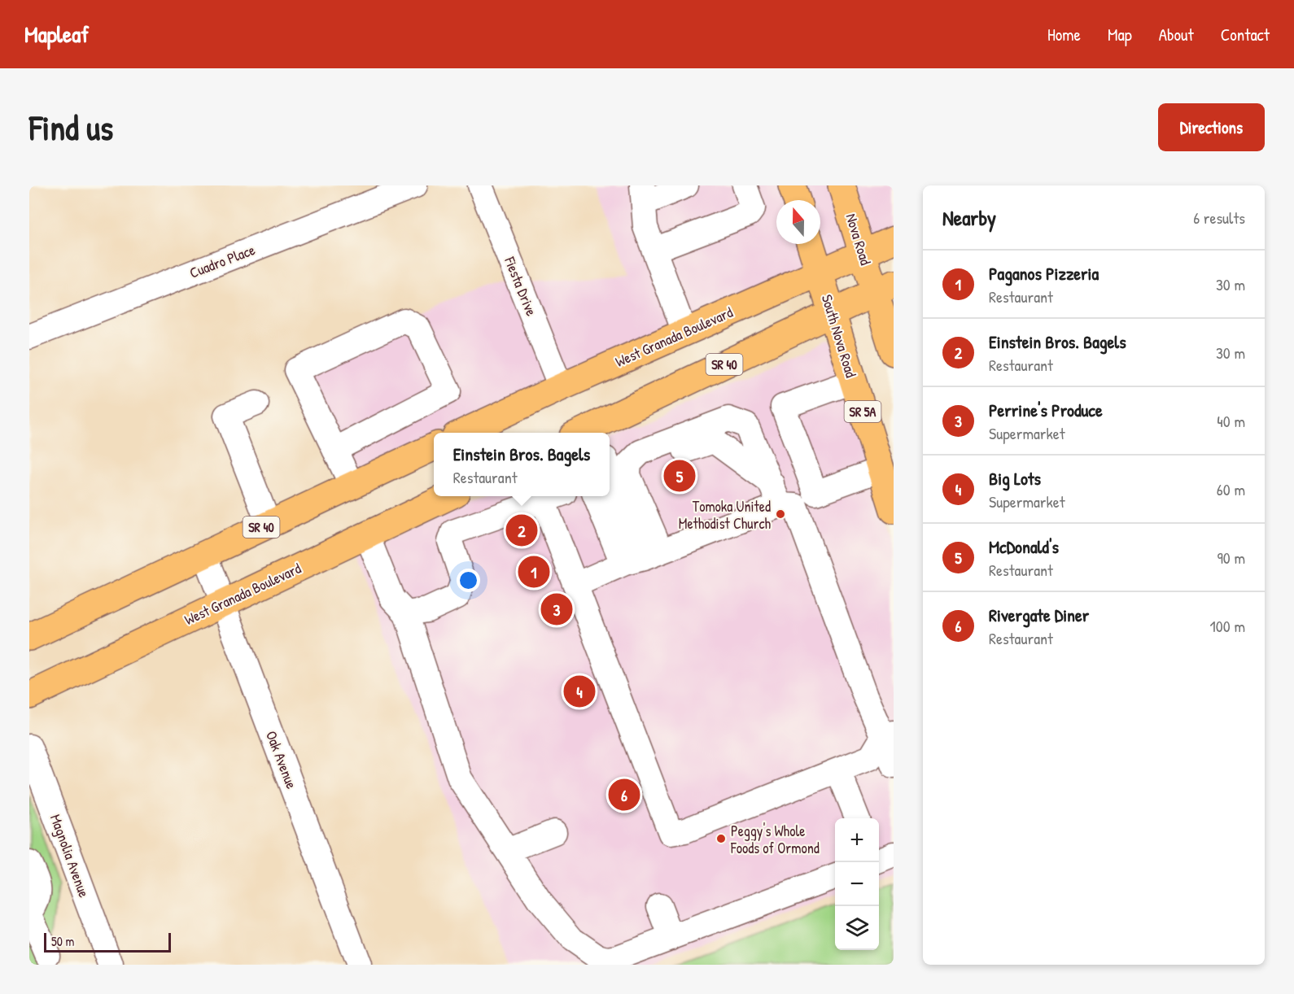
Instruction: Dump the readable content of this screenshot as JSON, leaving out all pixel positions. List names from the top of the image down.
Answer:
{
  "streets": {
    "main road": [
      "Nova Road",
      "South Nova Road",
      "West Granada Boulevard",
      "SR 40",
      "SR 5A"
    ],
    "street": [
      "Cuadro Place",
      "Fiesta Drive",
      "Oak Avenue",
      "Magnolia Avenue"
    ]
  },
  "crossings": [
    ["Nova Road", "West Granada Boulevard"],
    ["Nova Road", "SR 40"],
    ["Fiesta Drive", "West Granada Boulevard"],
    ["South Nova Road", "West Granada Boulevard"],
    ["South Nova Road", "SR 40"],
    ["South Nova Road", "SR 5A"],
    ["West Granada Boulevard", "SR 5A"],
    ["West Granada Boulevard", "Oak Avenue"],
    ["SR 40", "Oak Avenue"]
  ],
  "places": ["Tomoka United Methodist Church", "Peggy's Whole Foods of Ormond"],
  "scale_bar": "50 m",
  "north": "top",
  "page": {
    "header": "Mapleaf",
    "nav": [
      "Home",
      "Map",
      "About",
      "Contact"
    ],
    "buttons": "Directions",
    "title": "Find us",
    "heading": ["Nearby", "6 results"],
    "list": [
      {
        "mark": "1",
        "name": "Paganos Pizzeria",
        "note": "Restaurant",
        "value": "30 m"
      },
      {
        "mark": "2",
        "name": "Einstein Bros. Bagels",
        "note": "Restaurant",
        "value": "30 m"
      },
      {
        "mark": "3",
        "name": "Perrine's Produce",
        "note": "Supermarket",
        "value": "40 m"
      },
      {
        "mark": "4",
        "name": "Big Lots",
        "note": "Supermarket",
        "value": "60 m"
      },
      {
        "mark": "5",
        "name": "McDonald's",
        "note": "Restaurant",
        "value": "90 m"
      },
      {
        "mark": "6",
        "name": "Rivergate Diner",
        "note": "Restaurant",
        "value": "100 m"
      }
    ],
    "popup": ["Einstein Bros. Bagels", "Restaurant"],
    "pins": [
      "5",
      "2",
      "1",
      "3",
      "4",
      "6"
    ],
    "map_buttons": ["+", "−"],
    "scale": "50 m"
  }
}
